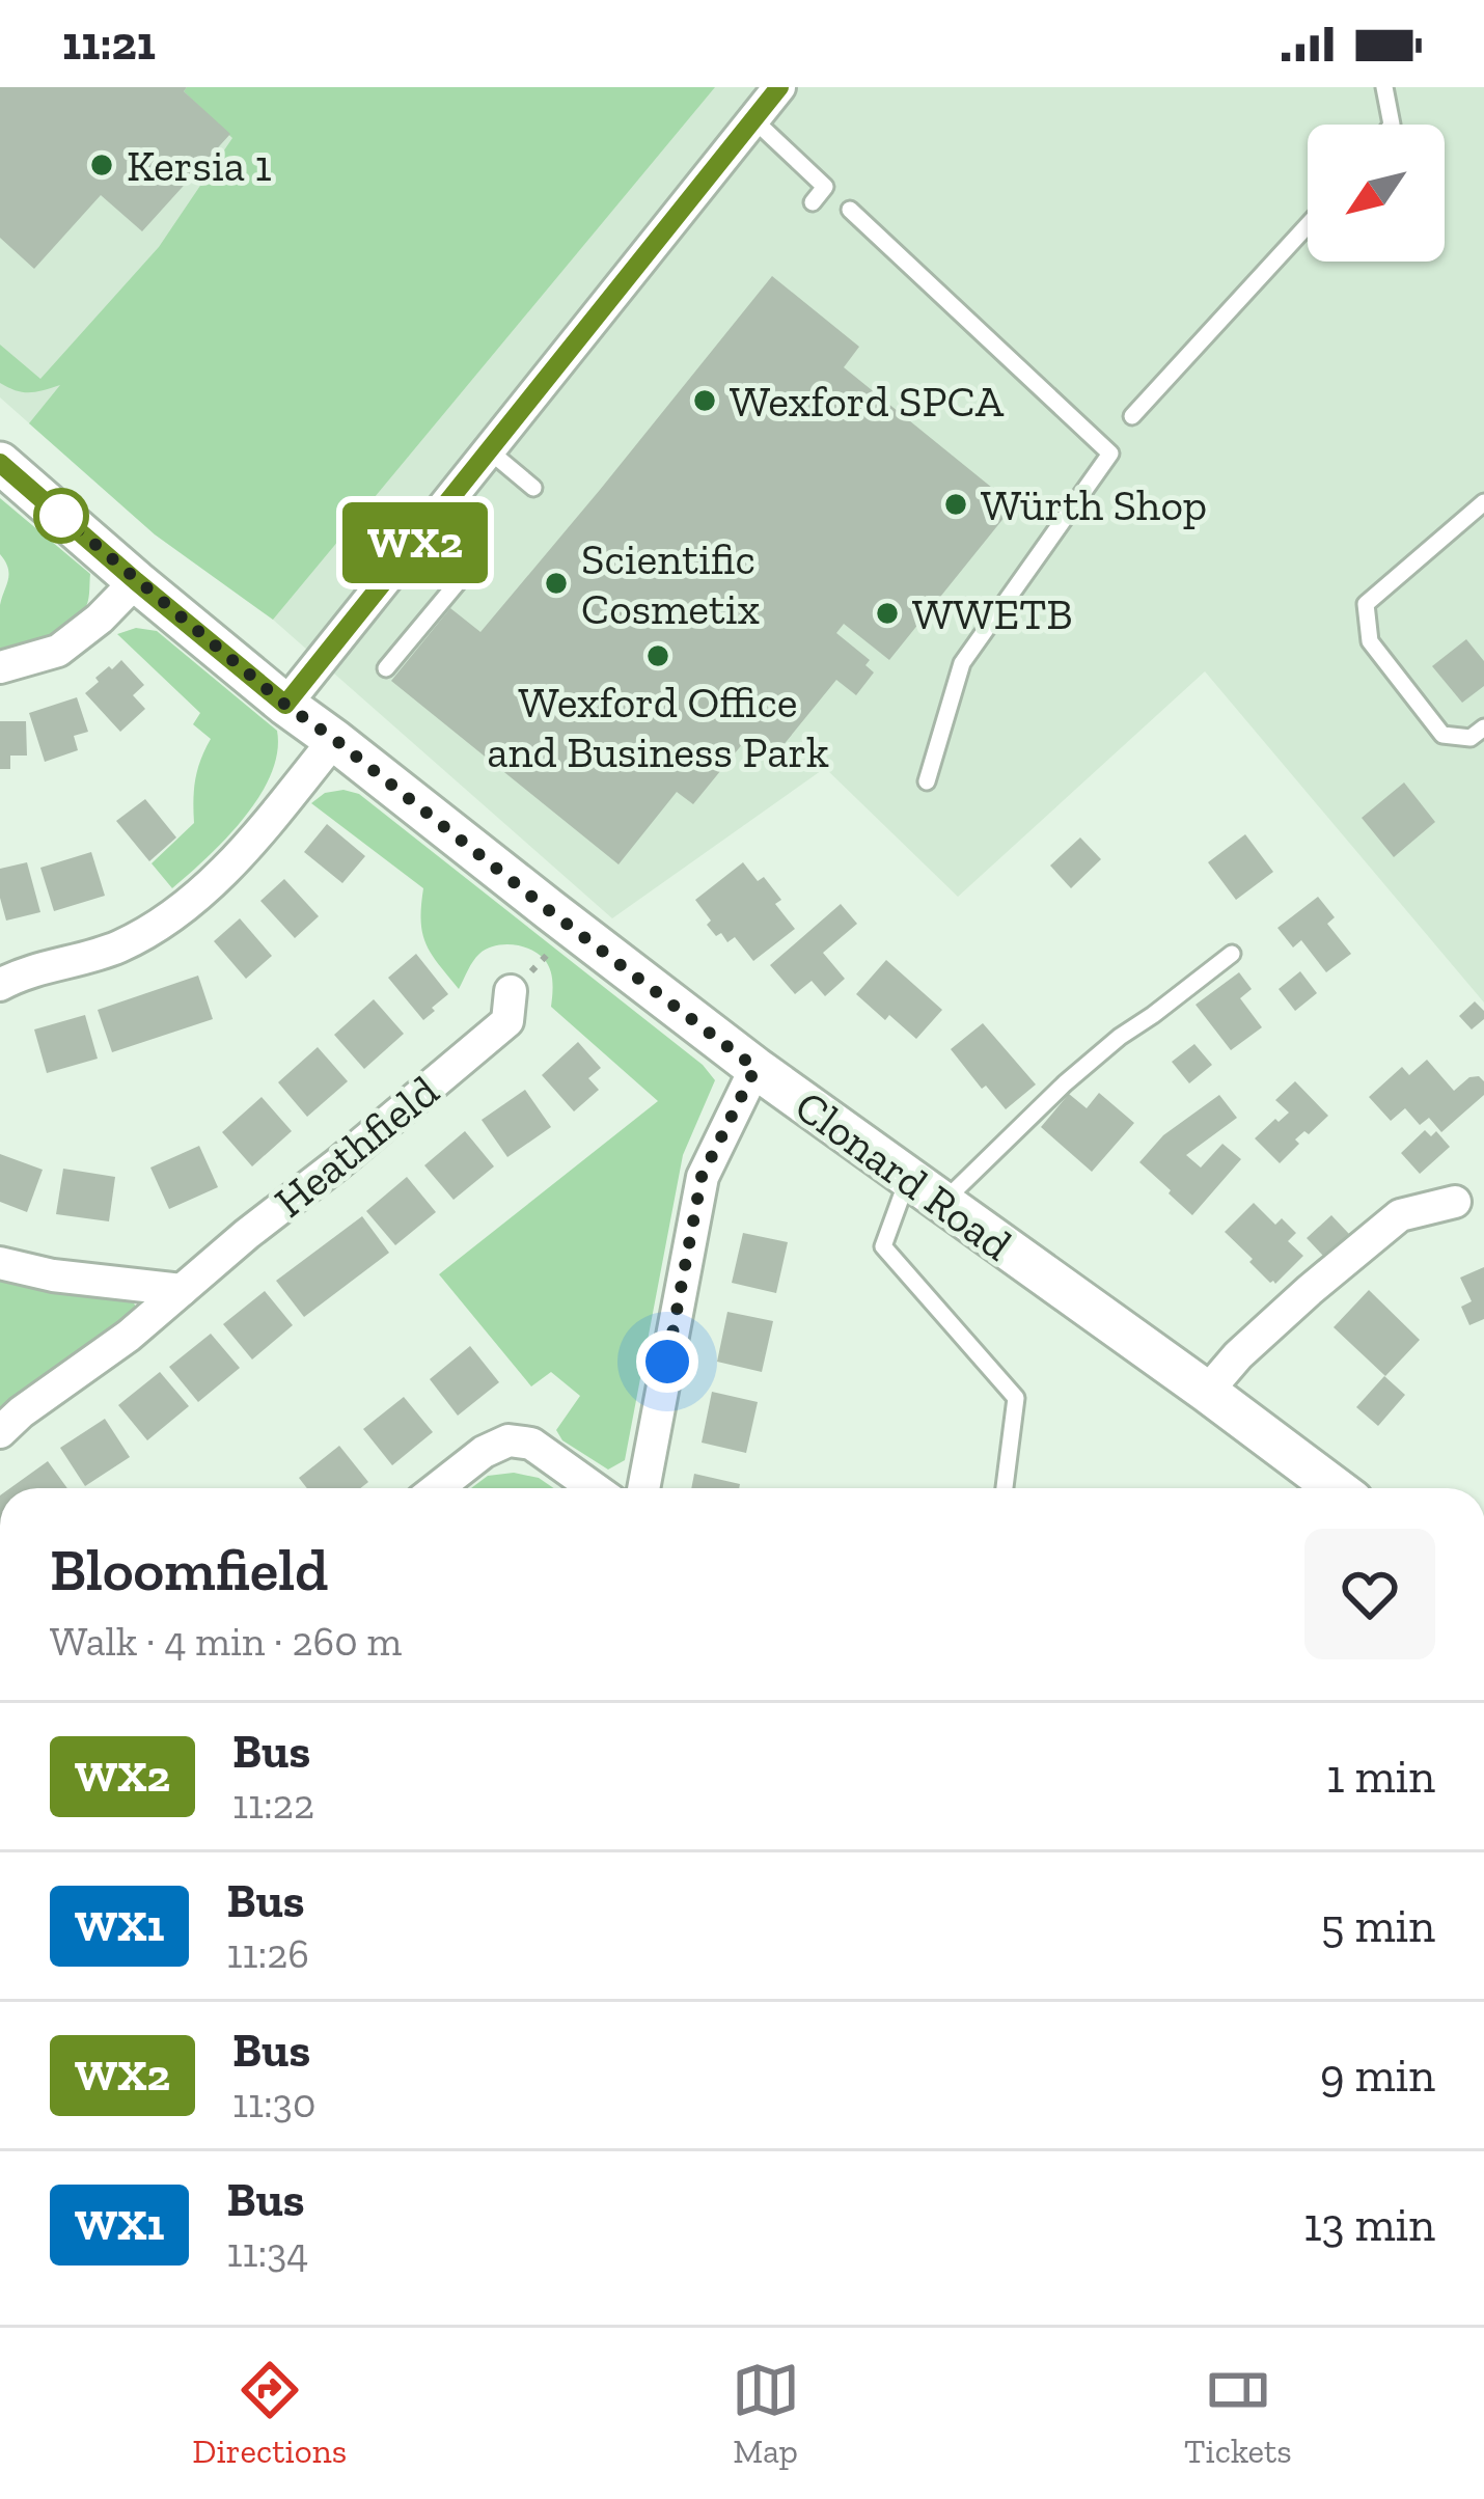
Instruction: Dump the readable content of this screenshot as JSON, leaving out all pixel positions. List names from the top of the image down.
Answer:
{
  "streets": {
    "street": ["Heathfield", "Clonard Road"]
  },
  "places": [
    "Kersia 1",
    "Wexford SPCA",
    "Würth Shop",
    "Scientific Cosmetix",
    "WWETB",
    "Wexford Office and Business Park"
  ],
  "lines": ["bus line WX2"],
  "north": "bottom left",
  "page": {
    "status": "11:21",
    "on_map": "WX2",
    "heading": ["Bloomfield", "Walk · 4 min · 260 m"],
    "list": [
      {
        "mark": "WX2",
        "name": "Bus",
        "note": "11:22",
        "value": "1 min"
      },
      {
        "mark": "WX1",
        "name": "Bus",
        "note": "11:26",
        "value": "5 min"
      },
      {
        "mark": "WX2",
        "name": "Bus",
        "note": "11:30",
        "value": "9 min"
      },
      {
        "mark": "WX1",
        "name": "Bus",
        "note": "11:34",
        "value": "13 min"
      }
    ],
    "tabs": ["Directions", "Map", "Tickets"]
  }
}
